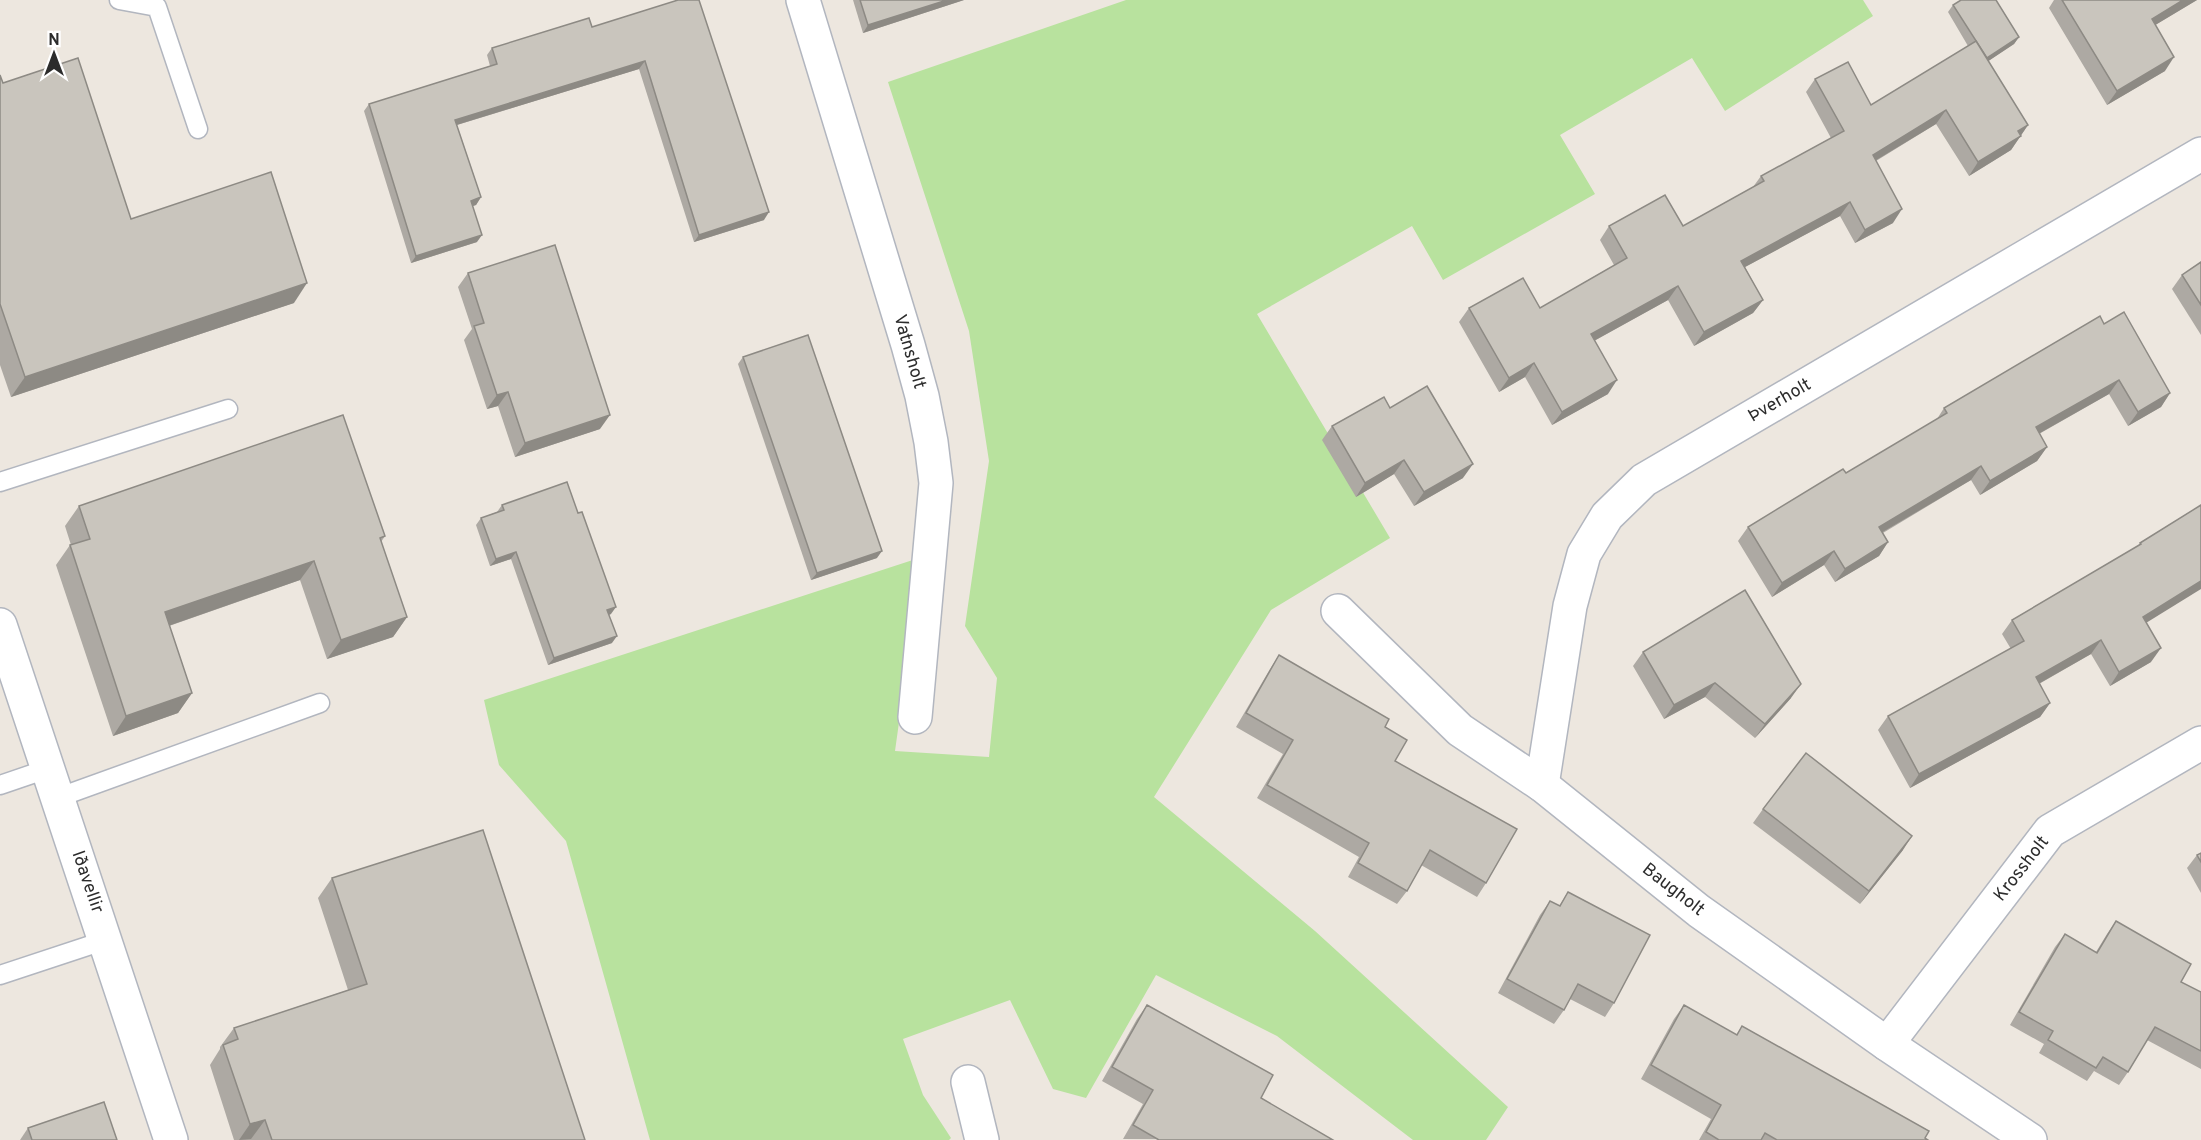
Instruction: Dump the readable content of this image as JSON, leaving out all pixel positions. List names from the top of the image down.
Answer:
{
  "streets": {
    "street": [
      "Vatnsholt",
      "Þverholt",
      "Krossholt",
      "Iðavellir",
      "Baugholt"
    ]
  },
  "crossings": [
    ["Þverholt", "Baugholt"],
    ["Krossholt", "Baugholt"]
  ],
  "north": "top"
}
